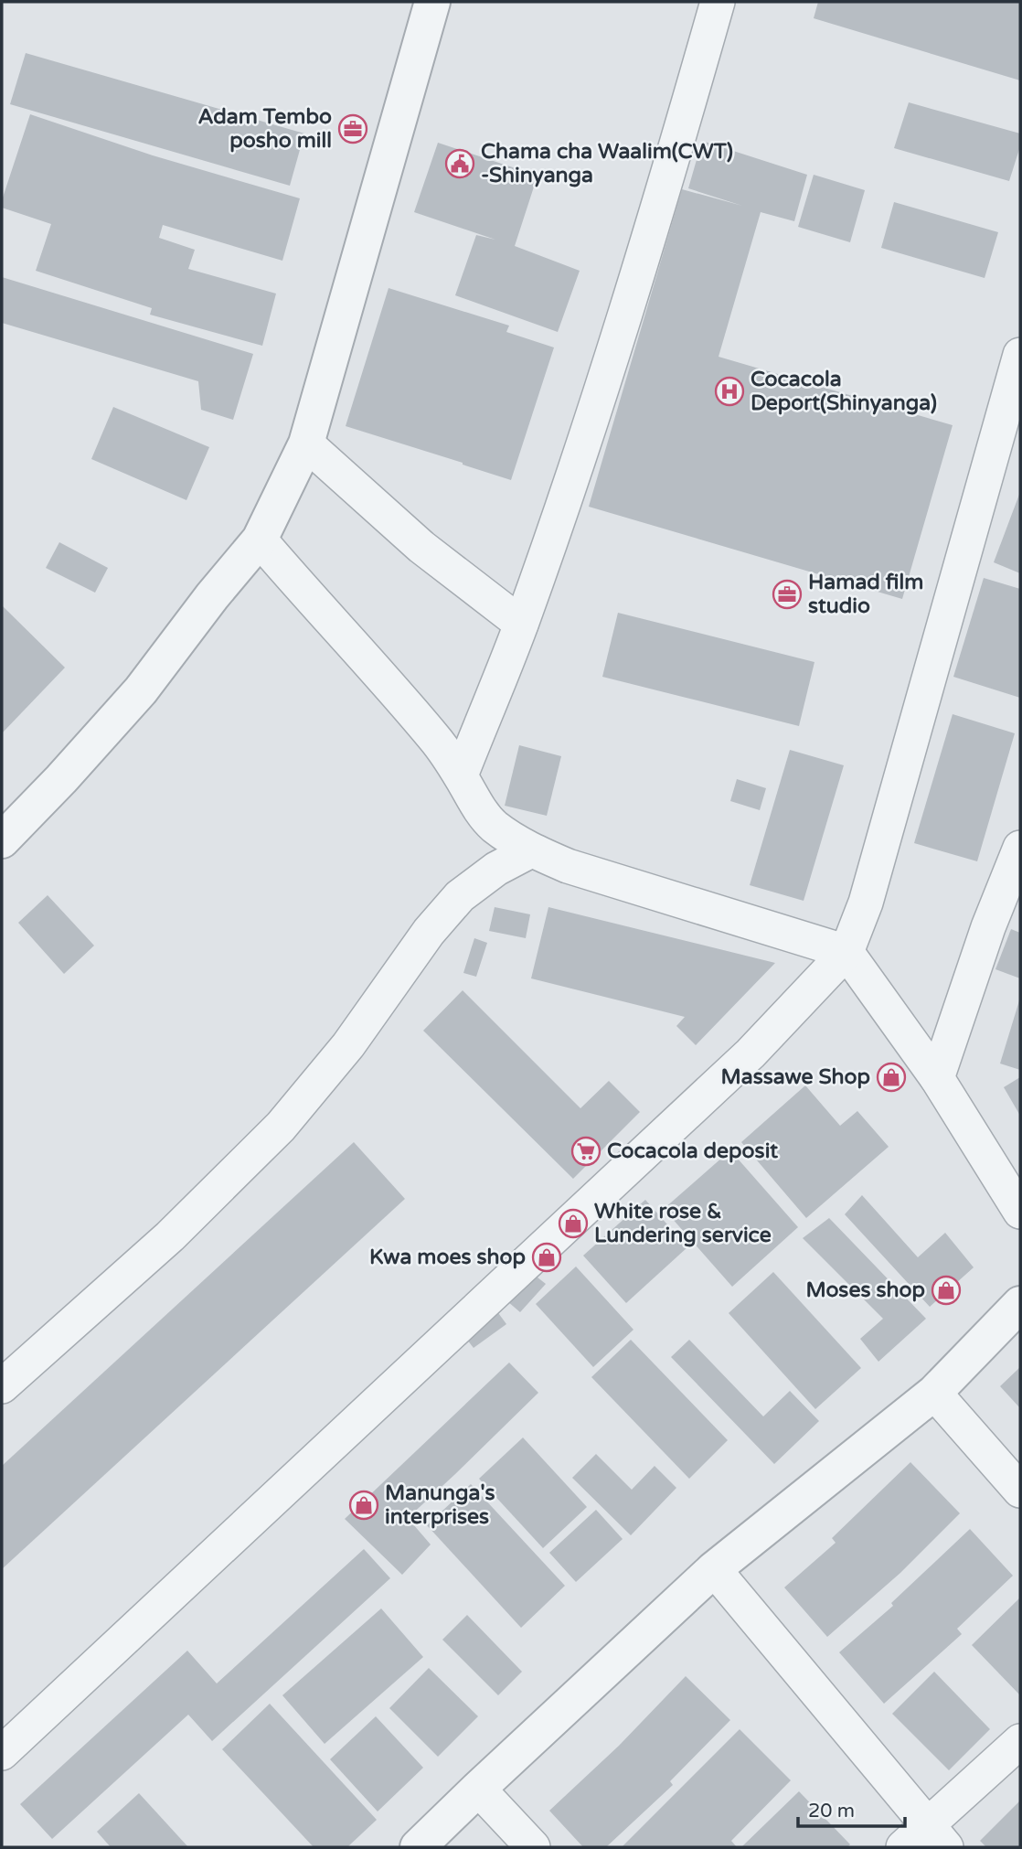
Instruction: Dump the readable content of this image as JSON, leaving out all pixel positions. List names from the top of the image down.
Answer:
{
  "places": {
    "office": ["Adam Tembo posho mill", "Hamad film studio"],
    "public building": ["Chama cha Waalim(CWT) -Shinyanga"],
    "hospital": ["Cocacola Deport(Shinyanga)"],
    "shop": [
      "Massawe Shop",
      "White rose & Lundering service",
      "Kwa moes shop",
      "Moses shop",
      "Manunga's interprises"
    ],
    "supermarket": ["Cocacola deposit"]
  },
  "scale_bar": "20 m"
}
